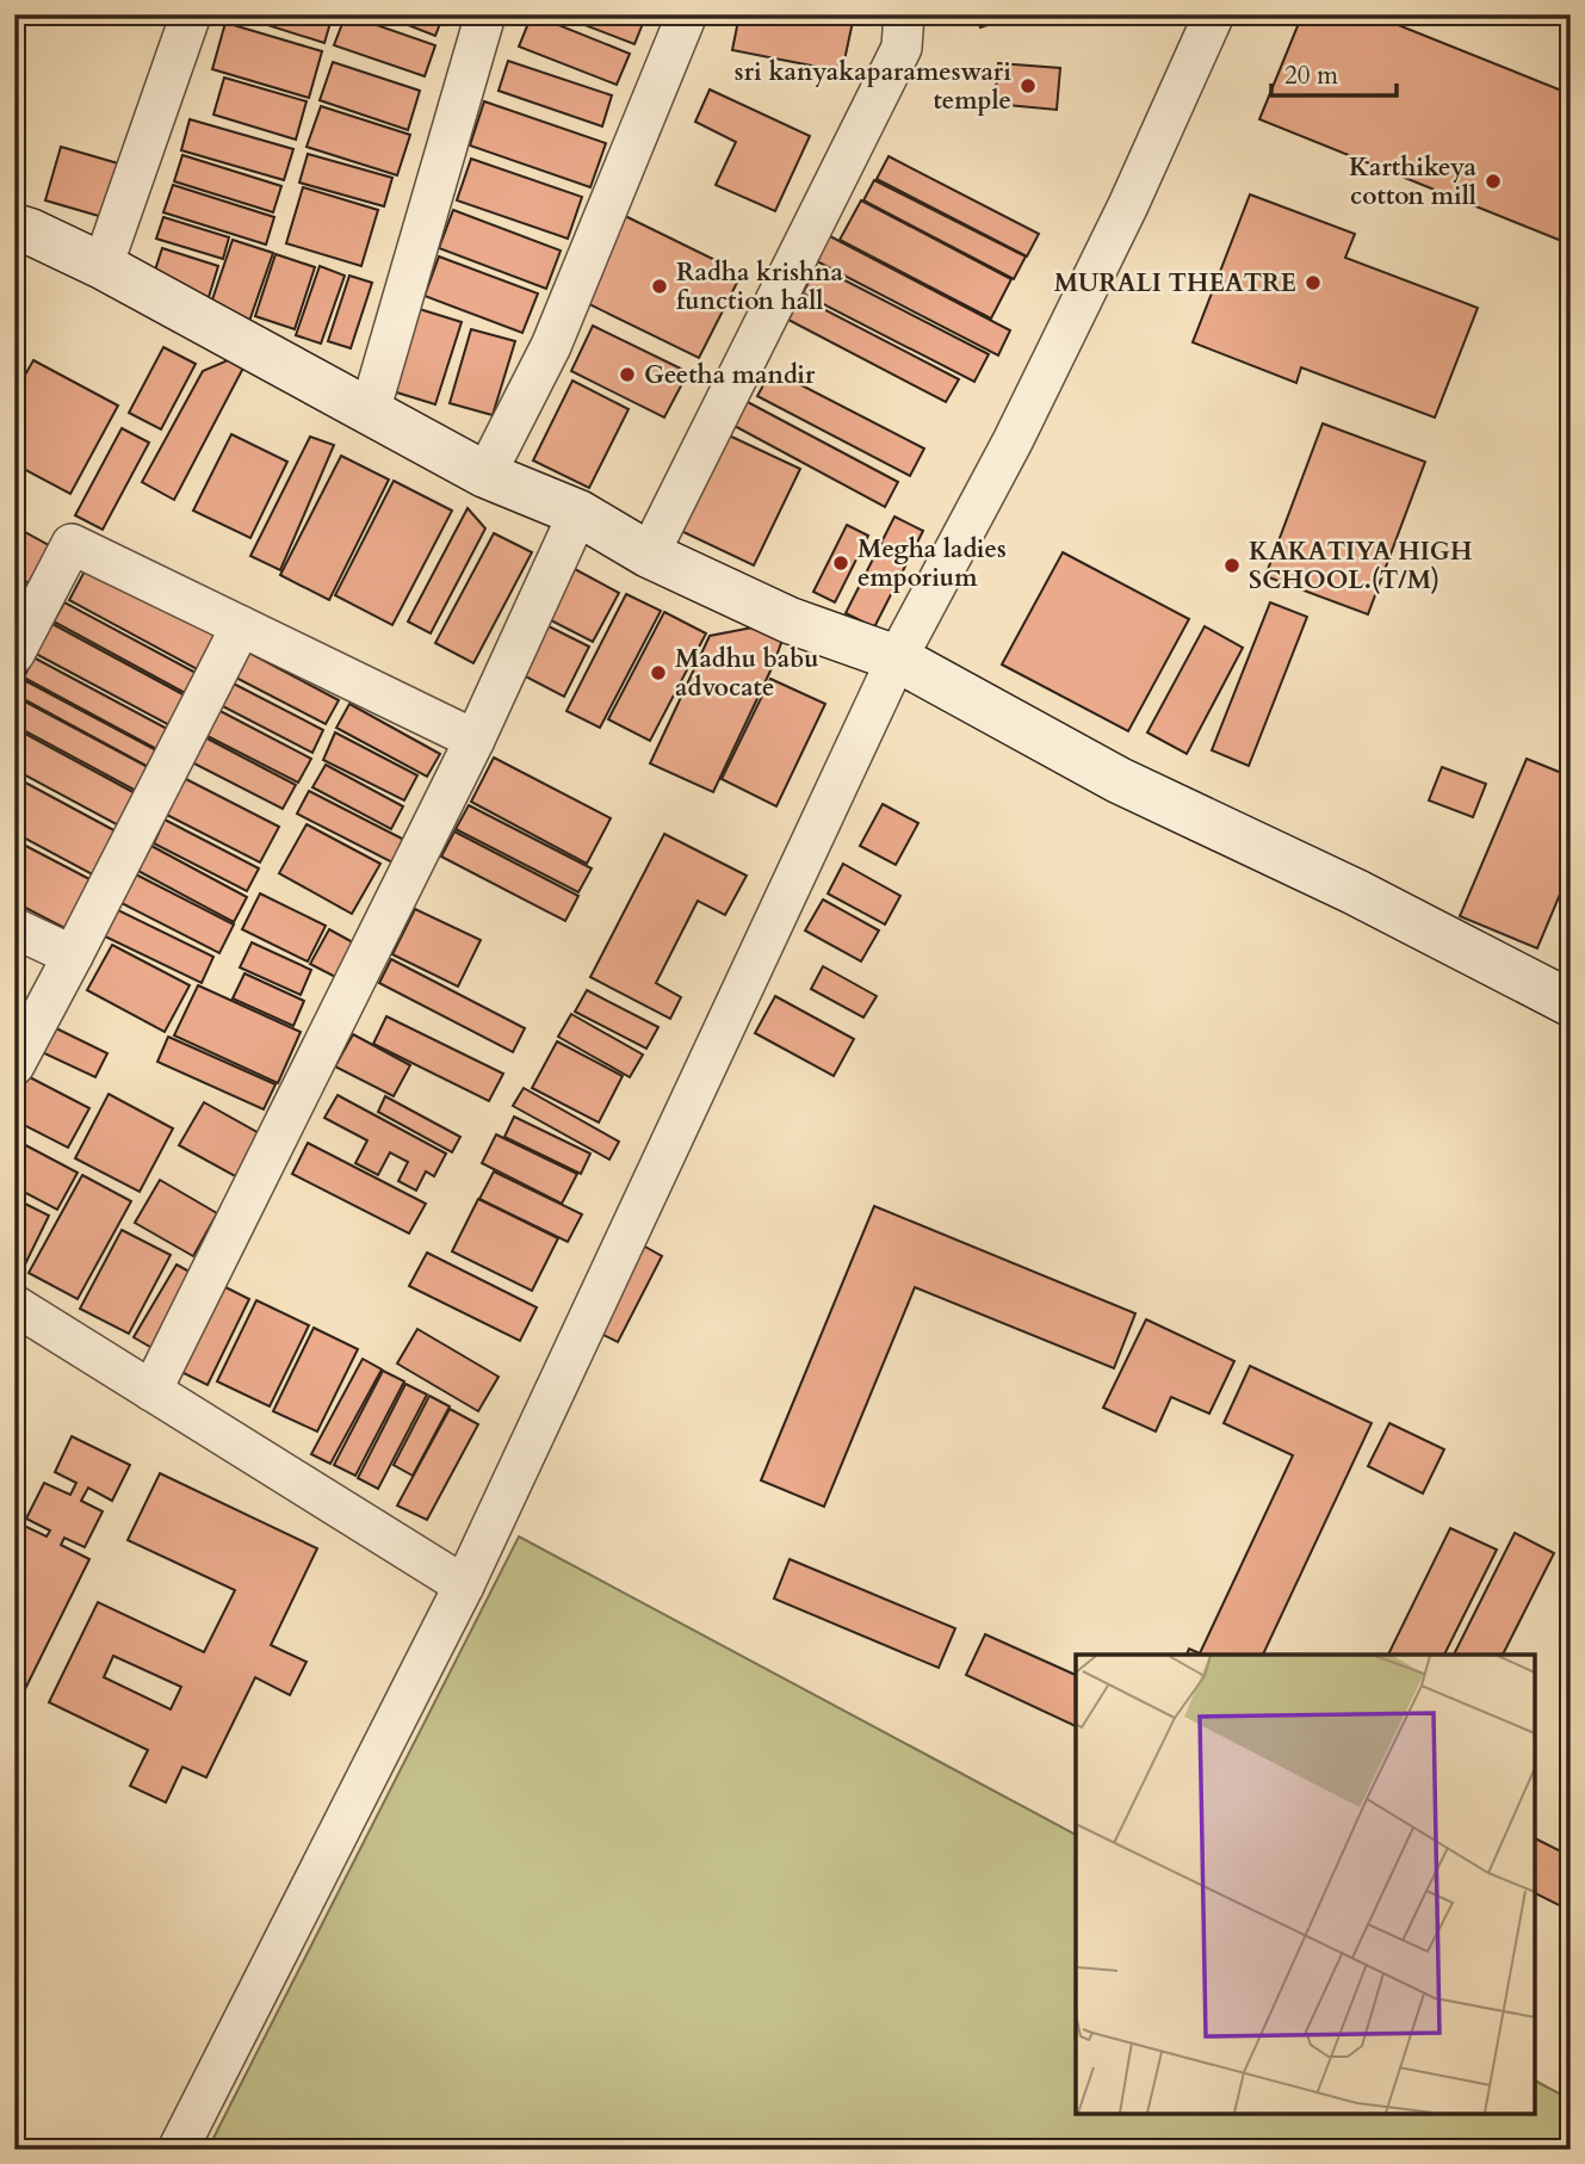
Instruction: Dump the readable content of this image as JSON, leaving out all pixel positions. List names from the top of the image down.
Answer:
{
  "places": [
    "sri kanyakaparameswari temple",
    "Karthikeya cotton mill",
    "MURALI THEATRE",
    "Radha krishna function hall",
    "Geetha mandir",
    "Megha ladies emporium",
    "KAKATIYA HIGH SCHOOL.(T/M)",
    "Madhu babu advocate"
  ],
  "scale_bar": "20 m"
}
